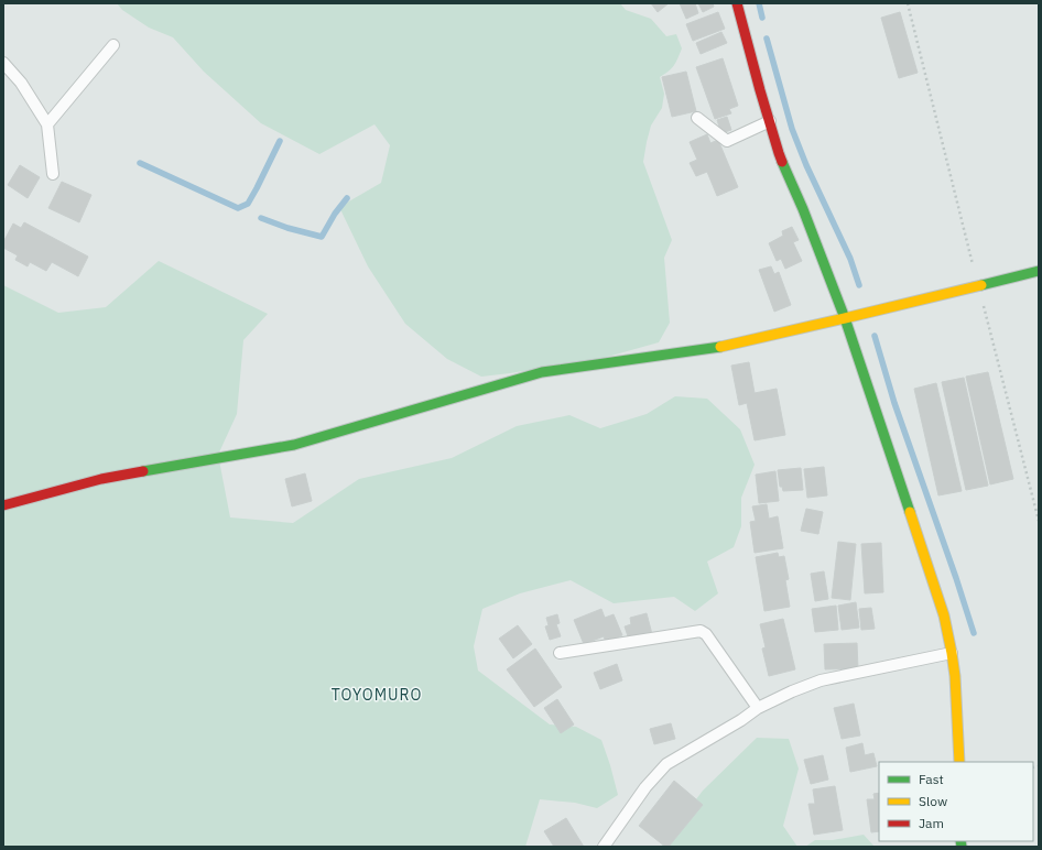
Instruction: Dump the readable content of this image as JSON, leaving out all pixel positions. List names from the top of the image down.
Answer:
{
  "districts": ["TOYOMURO"],
  "legend": ["Fast", "Slow", "Jam"]
}
